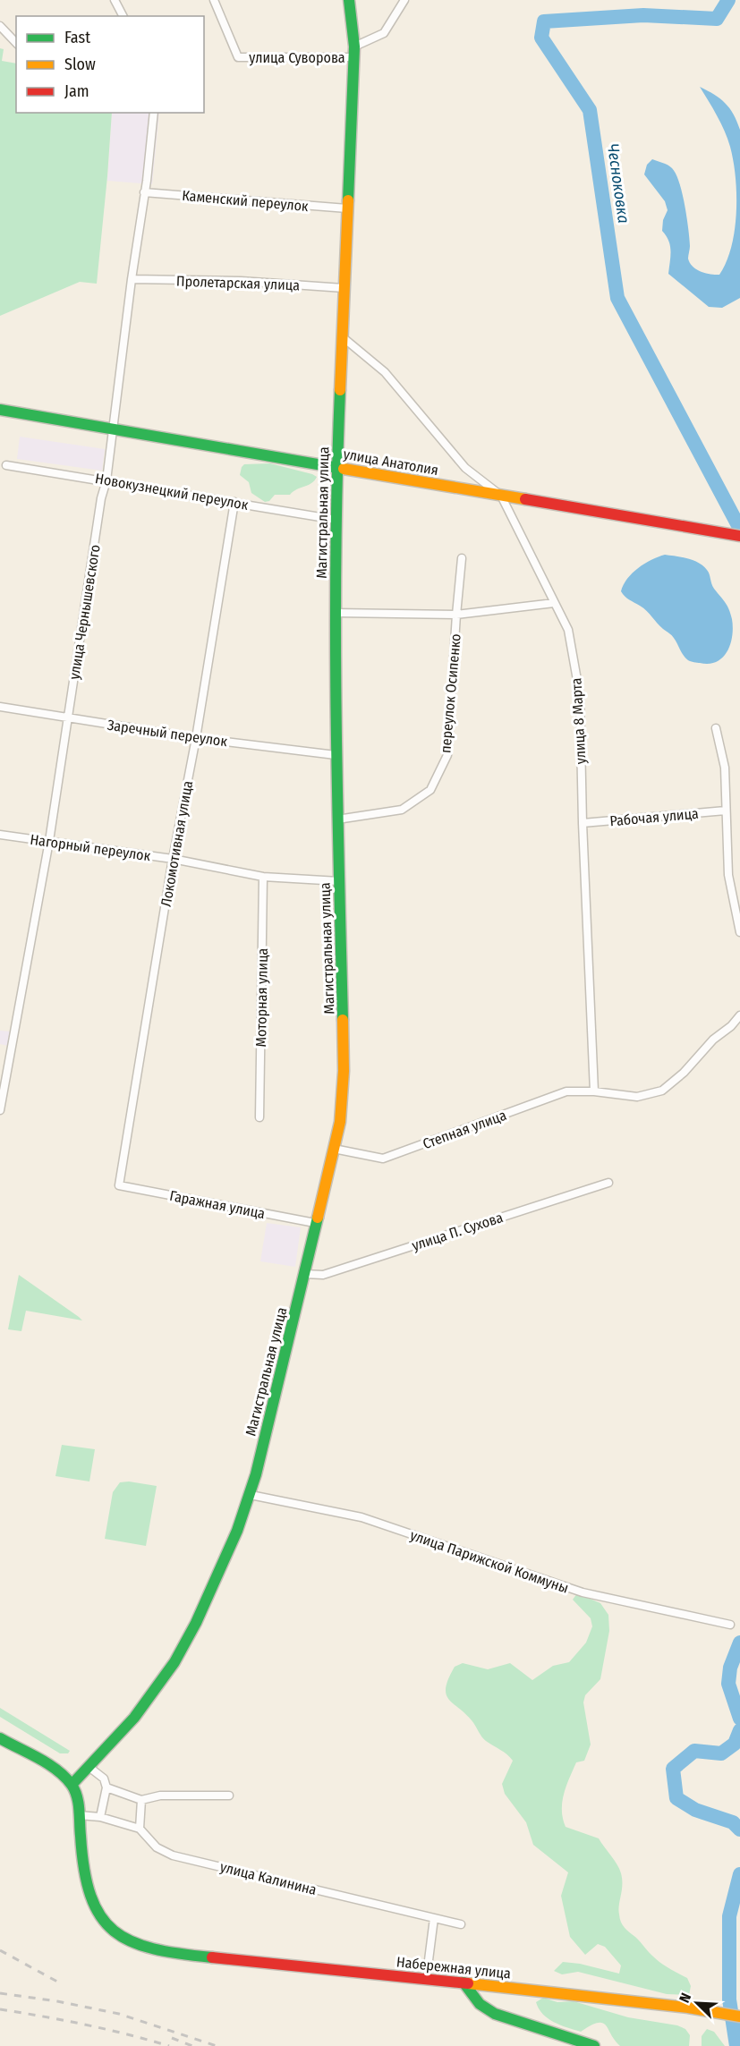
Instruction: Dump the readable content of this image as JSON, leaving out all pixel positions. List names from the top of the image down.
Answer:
{
  "streets": {
    "street": [
      "улица Суворова",
      "Каменский переулок",
      "Пролетарская улица",
      "улица Анатолия",
      "Новокузнецкий переулок",
      "Магистральная улица",
      "улица Чернышевского",
      "переулок Осипенко",
      "улица 8 Марта",
      "Заречный переулок",
      "Рабочая улица",
      "Локомотивная улица",
      "Нагорный переулок",
      "Моторная улица",
      "Степная улица",
      "Гаражная улица",
      "улица П. Сухова",
      "улица Парижской Коммуны",
      "улица Калинина",
      "Набережная улица"
    ]
  },
  "crossings": [
    ["улица Суворова", "Магистральная улица"],
    ["Каменский переулок", "Магистральная улица"],
    ["Каменский переулок", "улица Чернышевского"],
    ["Пролетарская улица", "Магистральная улица"],
    ["Пролетарская улица", "улица Чернышевского"],
    ["улица Анатолия", "Магистральная улица"],
    ["улица Анатолия", "улица Чернышевского"],
    ["улица Анатолия", "улица 8 Марта"],
    ["Новокузнецкий переулок", "Магистральная улица"],
    ["Новокузнецкий переулок", "улица Чернышевского"],
    ["Новокузнецкий переулок", "Локомотивная улица"],
    ["Магистральная улица", "переулок Осипенко"],
    ["Магистральная улица", "улица 8 Марта"],
    ["Магистральная улица", "Заречный переулок"],
    ["Магистральная улица", "Нагорный переулок"],
    ["Магистральная улица", "Степная улица"],
    ["Магистральная улица", "Гаражная улица"],
    ["Магистральная улица", "улица П. Сухова"],
    ["Магистральная улица", "улица Парижской Коммуны"],
    ["Магистральная улица", "Набережная улица"],
    ["улица Чернышевского", "Заречный переулок"],
    ["улица Чернышевского", "Нагорный переулок"],
    ["улица 8 Марта", "Рабочая улица"],
    ["улица 8 Марта", "Степная улица"],
    ["Заречный переулок", "Локомотивная улица"],
    ["Локомотивная улица", "Нагорный переулок"],
    ["Локомотивная улица", "Гаражная улица"],
    ["Нагорный переулок", "Моторная улица"]
  ],
  "water": ["Чесноковка"],
  "legend": ["Fast", "Slow", "Jam"],
  "north": "top left"
}
